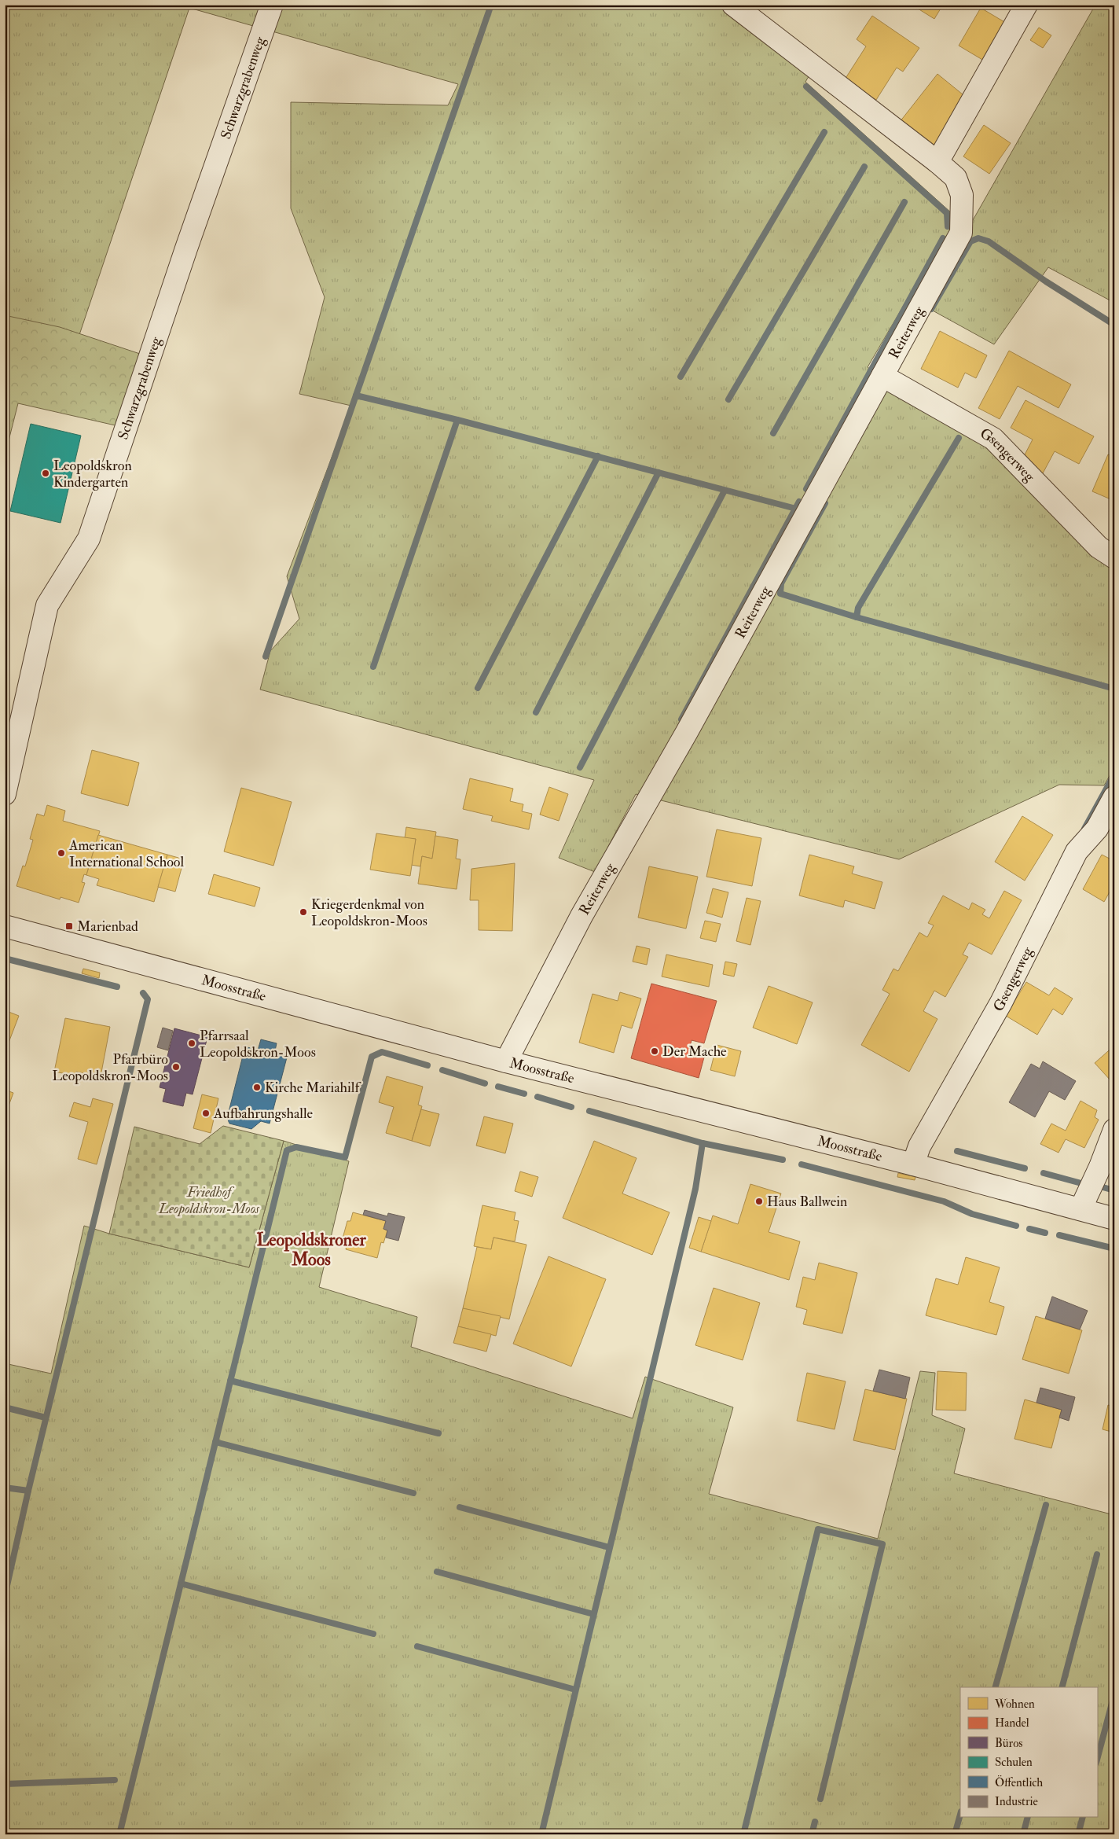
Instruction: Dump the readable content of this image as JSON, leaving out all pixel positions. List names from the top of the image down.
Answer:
{
  "streets": {
    "street": [
      "Schwarzgrabenweg",
      "Reiterweg",
      "Gsengerweg",
      "Moosstraße"
    ]
  },
  "crossings": [
    ["Reiterweg", "Gsengerweg"],
    ["Reiterweg", "Moosstraße"],
    ["Gsengerweg", "Moosstraße"]
  ],
  "districts": ["Leopoldskroner Moos"],
  "parks": ["Friedhof Leopoldskron-Moos"],
  "places": {
    "other": [
      "Leopoldskron Kindergarten",
      "American International School",
      "Kriegerdenkmal von Leopoldskron-Moos",
      "Pfarrsaal Leopoldskron-Moos",
      "Der Mache",
      "Pfarrbüro Leopoldskron-Moos",
      "Kirche Mariahilf",
      "Aufbahrungshalle",
      "Haus Ballwein"
    ],
    "transit": ["Marienbad"]
  },
  "legend": [
    "Wohnen",
    "Handel",
    "Büros",
    "Schulen",
    "Öffentlich",
    "Industrie"
  ]
}
